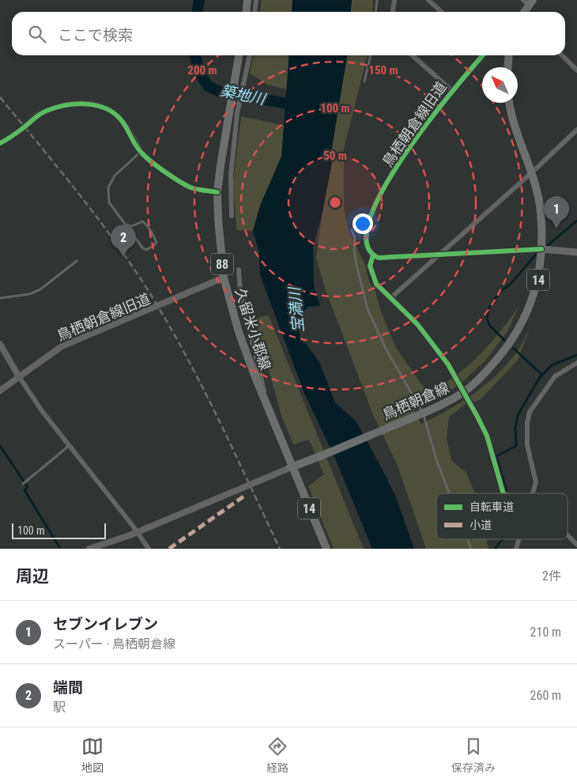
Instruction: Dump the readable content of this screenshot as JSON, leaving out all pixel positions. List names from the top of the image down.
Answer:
{
  "streets": {
    "main road": [
      "88",
      "14",
      "久留米小郡線",
      "鳥栖朝倉線"
    ],
    "street": ["鳥栖朝倉線旧道"]
  },
  "crossings": [
    ["鳥栖朝倉線旧道", "久留米小郡線"],
    ["14", "久留米小郡線"],
    ["14", "鳥栖朝倉線"],
    ["久留米小郡線", "鳥栖朝倉線"]
  ],
  "water": ["築地川", "宝満川"],
  "legend": ["自転車道", "小道"],
  "scale_bar": "100 m",
  "north": "top left",
  "page": {
    "search": "ここで検索",
    "pins": ["1", "2"],
    "scale": "100 m",
    "heading": ["周辺", "2件"],
    "list": [
      {
        "mark": "1",
        "name": "セブンイレブン",
        "note": "スーパー · 鳥栖朝倉線",
        "value": "210 m"
      },
      {
        "mark": "2",
        "name": "端間",
        "note": "駅",
        "value": "260 m"
      }
    ],
    "nav": ["地図", "経路", "保存済み"]
  },
  "rings": [
    "200 m",
    "150 m",
    "100 m",
    "50 m"
  ]
}
